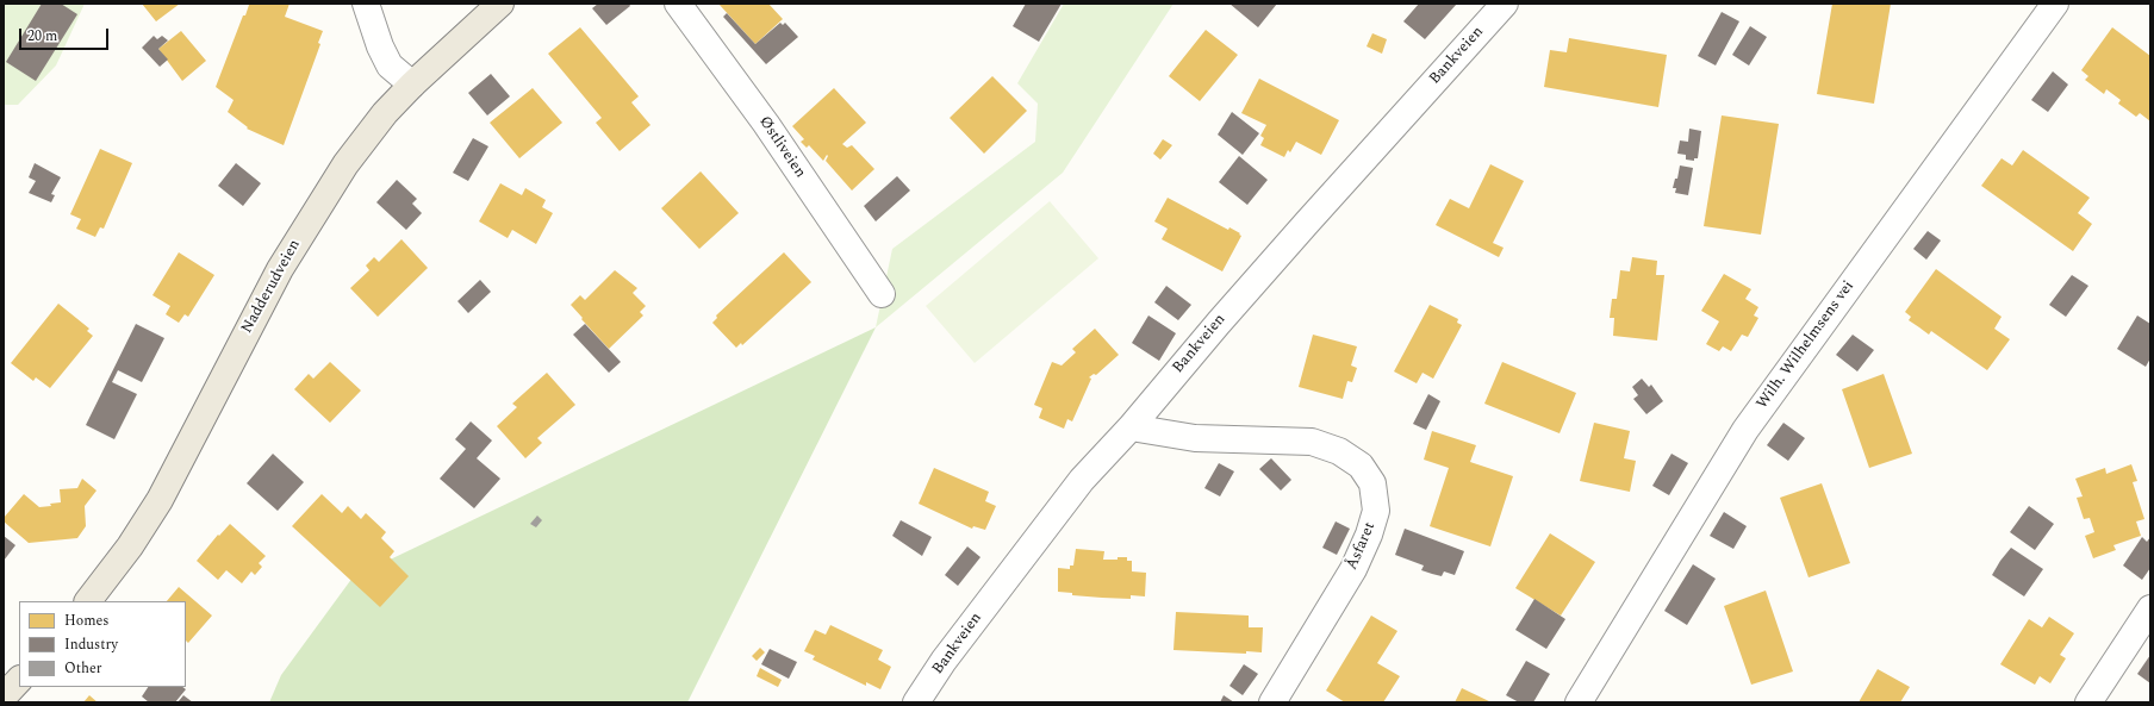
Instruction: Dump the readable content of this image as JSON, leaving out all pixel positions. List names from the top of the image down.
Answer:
{
  "streets": {
    "main road": ["Nadderudveien"],
    "street": [
      "Bankveien",
      "Østliveien",
      "Wilh. Wilhelmsens vei",
      "Åsfaret"
    ]
  },
  "crossings": [
    ["Bankveien", "Åsfaret"]
  ],
  "legend": ["Homes", "Industry", "Other"],
  "scale_bar": "20 m"
}
